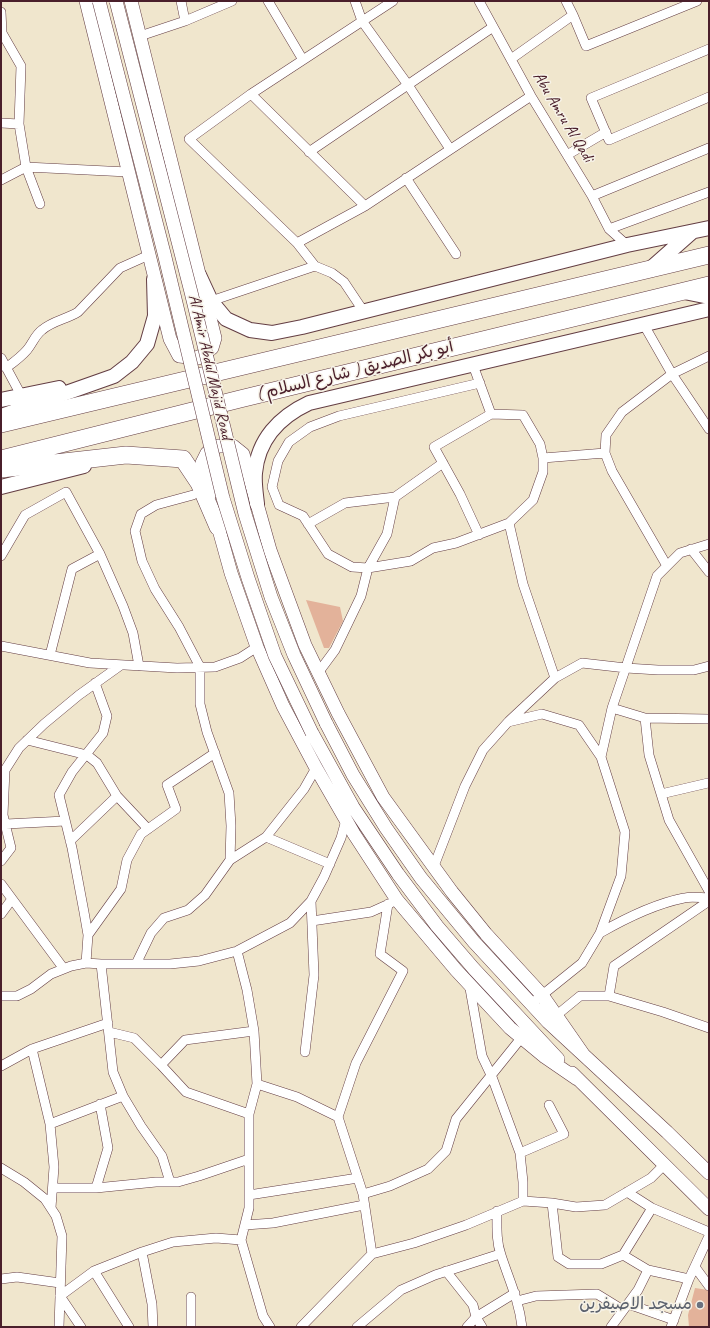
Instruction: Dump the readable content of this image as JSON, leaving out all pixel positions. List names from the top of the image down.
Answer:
{
  "streets": {
    "highway": ["( شارع السلام ) أبو بكر الصديق"],
    "main road": ["Al Amir Abdul Majid Road"],
    "street": ["Abu Amru Al Qadi"]
  },
  "places": ["مسجد الاصيفرين"]
}
